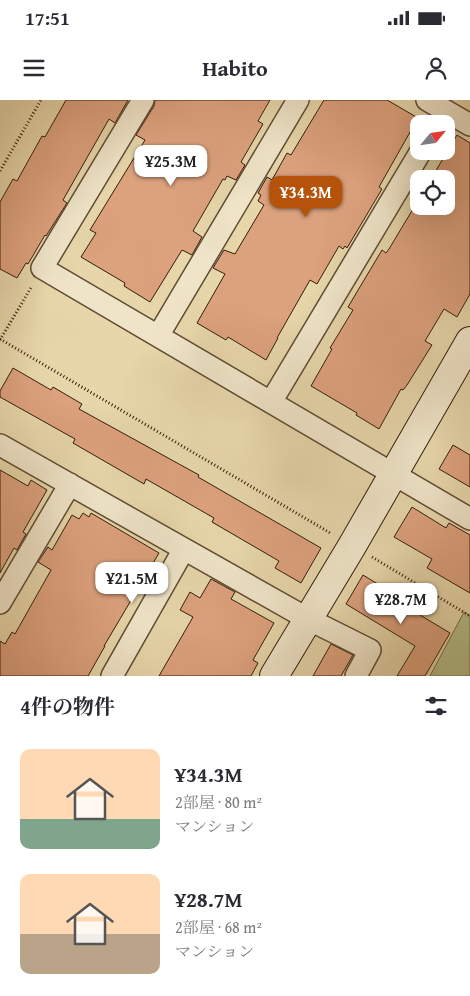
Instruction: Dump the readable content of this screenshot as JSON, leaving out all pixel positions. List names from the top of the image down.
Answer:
{
  "north": "top right",
  "page": {
    "status": "17:51",
    "header": "Habito",
    "price": [
      "¥25.3M",
      "¥34.3M",
      "¥21.5M",
      "¥28.7M"
    ],
    "heading": "4件の物件",
    "list": [
      {
        "name": "¥34.3M",
        "note": "2部屋 · 80 m² · マンション"
      },
      {
        "name": "¥28.7M",
        "note": "2部屋 · 68 m² · マンション"
      }
    ]
  }
}
